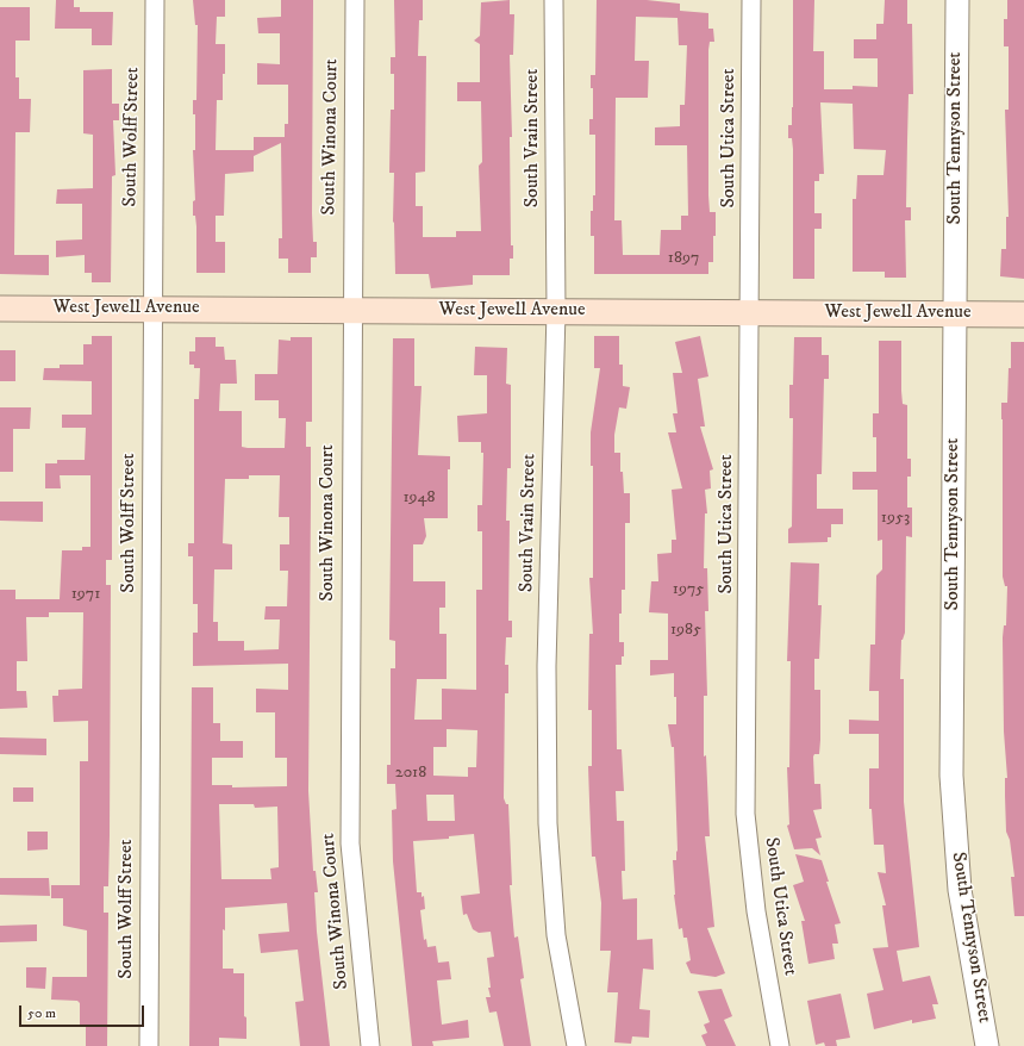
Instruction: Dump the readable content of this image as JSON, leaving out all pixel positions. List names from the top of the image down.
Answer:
{
  "streets": {
    "main road": ["West Jewell Avenue"],
    "street": [
      "South Wolff Street",
      "South Winona Court",
      "South Vrain Street",
      "South Utica Street",
      "South Tennyson Street"
    ]
  },
  "crossings": [
    ["South Wolff Street", "West Jewell Avenue"],
    ["South Winona Court", "West Jewell Avenue"],
    ["South Vrain Street", "West Jewell Avenue"],
    ["South Utica Street", "West Jewell Avenue"],
    ["South Tennyson Street", "West Jewell Avenue"]
  ],
  "house_numbers": [
    "1897",
    "1948",
    "1953",
    "1975",
    "1971",
    "1985",
    "2018"
  ],
  "scale_bar": "50 m"
}
